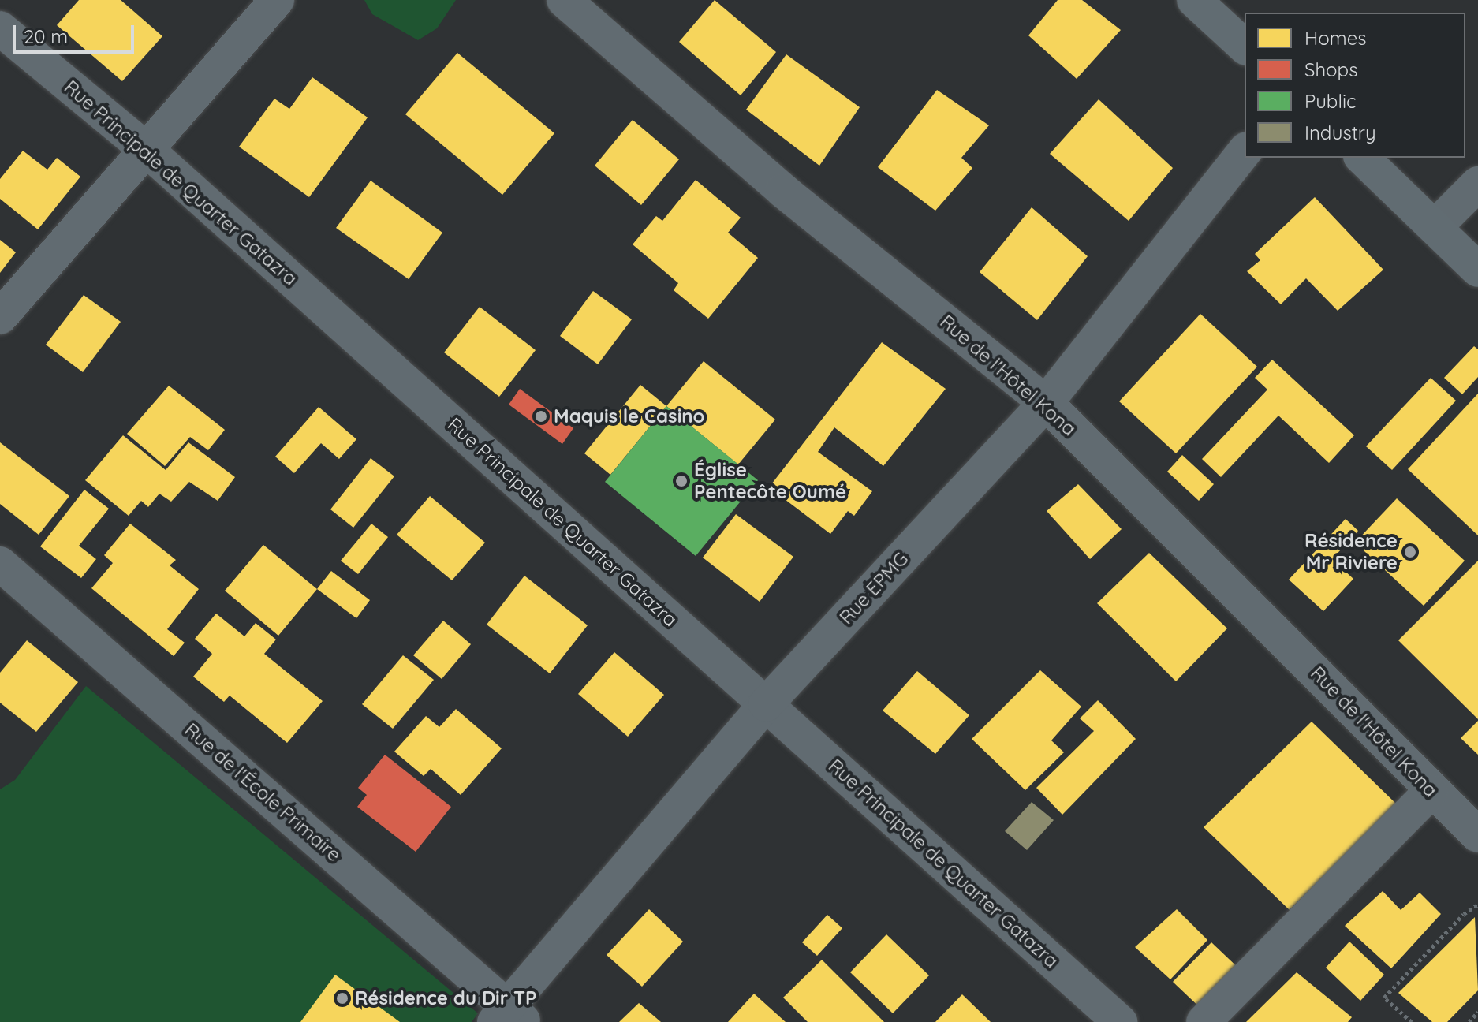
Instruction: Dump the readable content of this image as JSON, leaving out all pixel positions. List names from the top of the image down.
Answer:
{
  "streets": {
    "street": [
      "Rue Principale de Quarter Gatazra",
      "Rue de l'Hôtel Kona",
      "Rue EPMG",
      "Rue de l'École Primaire"
    ]
  },
  "crossings": [
    ["Rue Principale de Quarter Gatazra", "Rue EPMG"],
    ["Rue de l'Hôtel Kona", "Rue EPMG"],
    ["Rue EPMG", "Rue de l'École Primaire"]
  ],
  "places": [
    "Maquis le Casino",
    "Église Pentecôte Oumé",
    "Résidence Mr Riviere",
    "Résidence du Dir TP"
  ],
  "legend": [
    "Homes",
    "Shops",
    "Public",
    "Industry"
  ],
  "scale_bar": "20 m"
}
